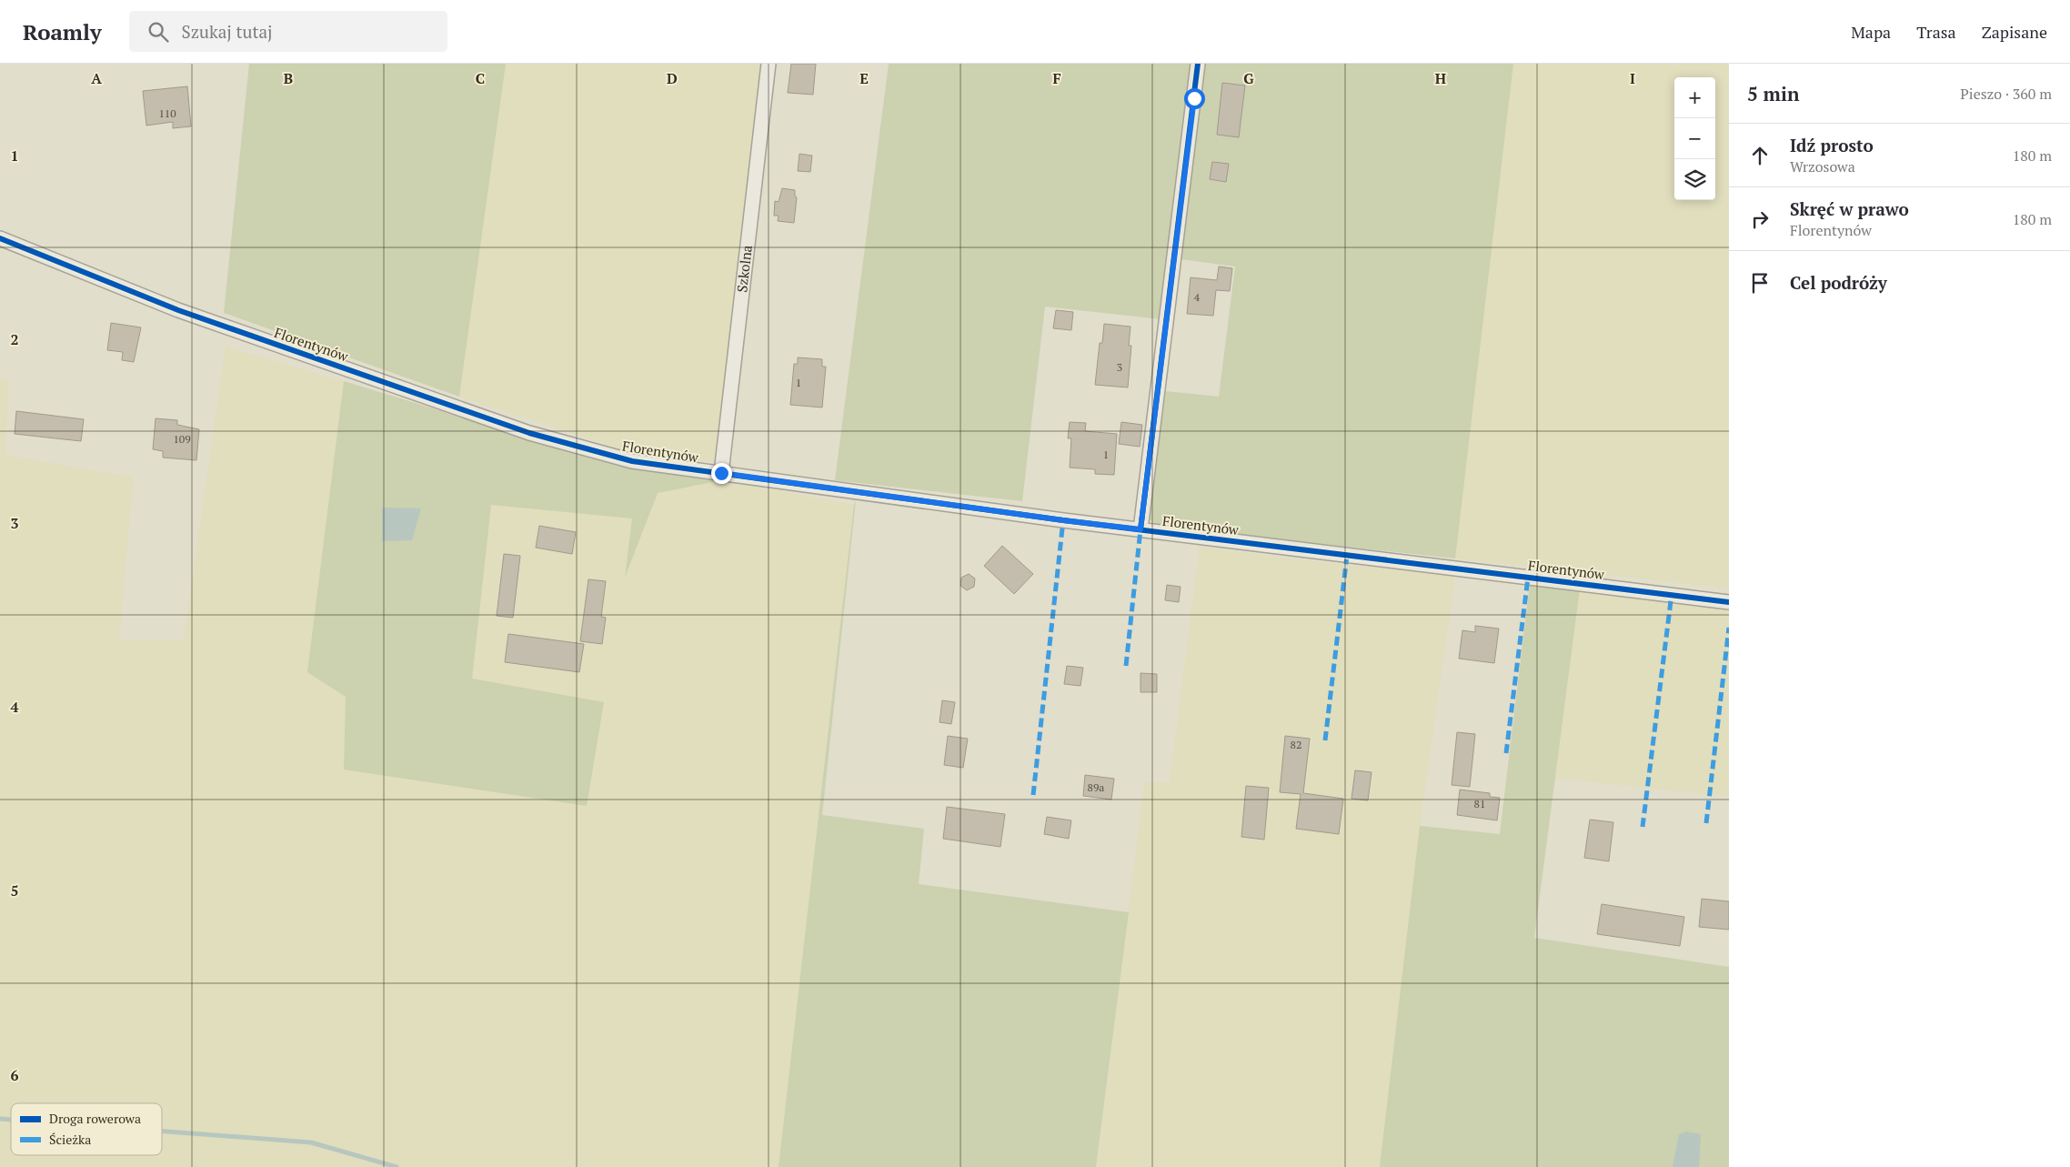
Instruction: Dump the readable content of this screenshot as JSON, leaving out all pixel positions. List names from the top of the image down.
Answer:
{
  "streets": {
    "street": ["Szkolna", "Florentynów"]
  },
  "crossings": [
    ["Szkolna", "Florentynów"]
  ],
  "house_numbers": [
    "110",
    "4",
    "3",
    "1",
    "109",
    "1",
    "82",
    "89a",
    "81"
  ],
  "legend": ["Droga rowerowa", "Ścieżka"],
  "page": {
    "header": "Roamly",
    "search": "Szukaj tutaj",
    "nav": ["Mapa", "Trasa", "Zapisane"],
    "heading": ["5 min", "Pieszo · 360 m"],
    "map_buttons": ["+", "−"],
    "list": [
      ["Idź prosto", "Wrzosowa", "180 m"],
      ["Skręć w prawo", "Florentynów", "180 m"],
      "Cel podróży"
    ]
  },
  "grid": {
    "columns": [
      "A",
      "B",
      "C",
      "D",
      "E",
      "F",
      "G",
      "H",
      "I"
    ],
    "rows": [
      "1",
      "2",
      "3",
      "4",
      "5",
      "6"
    ]
  }
}
